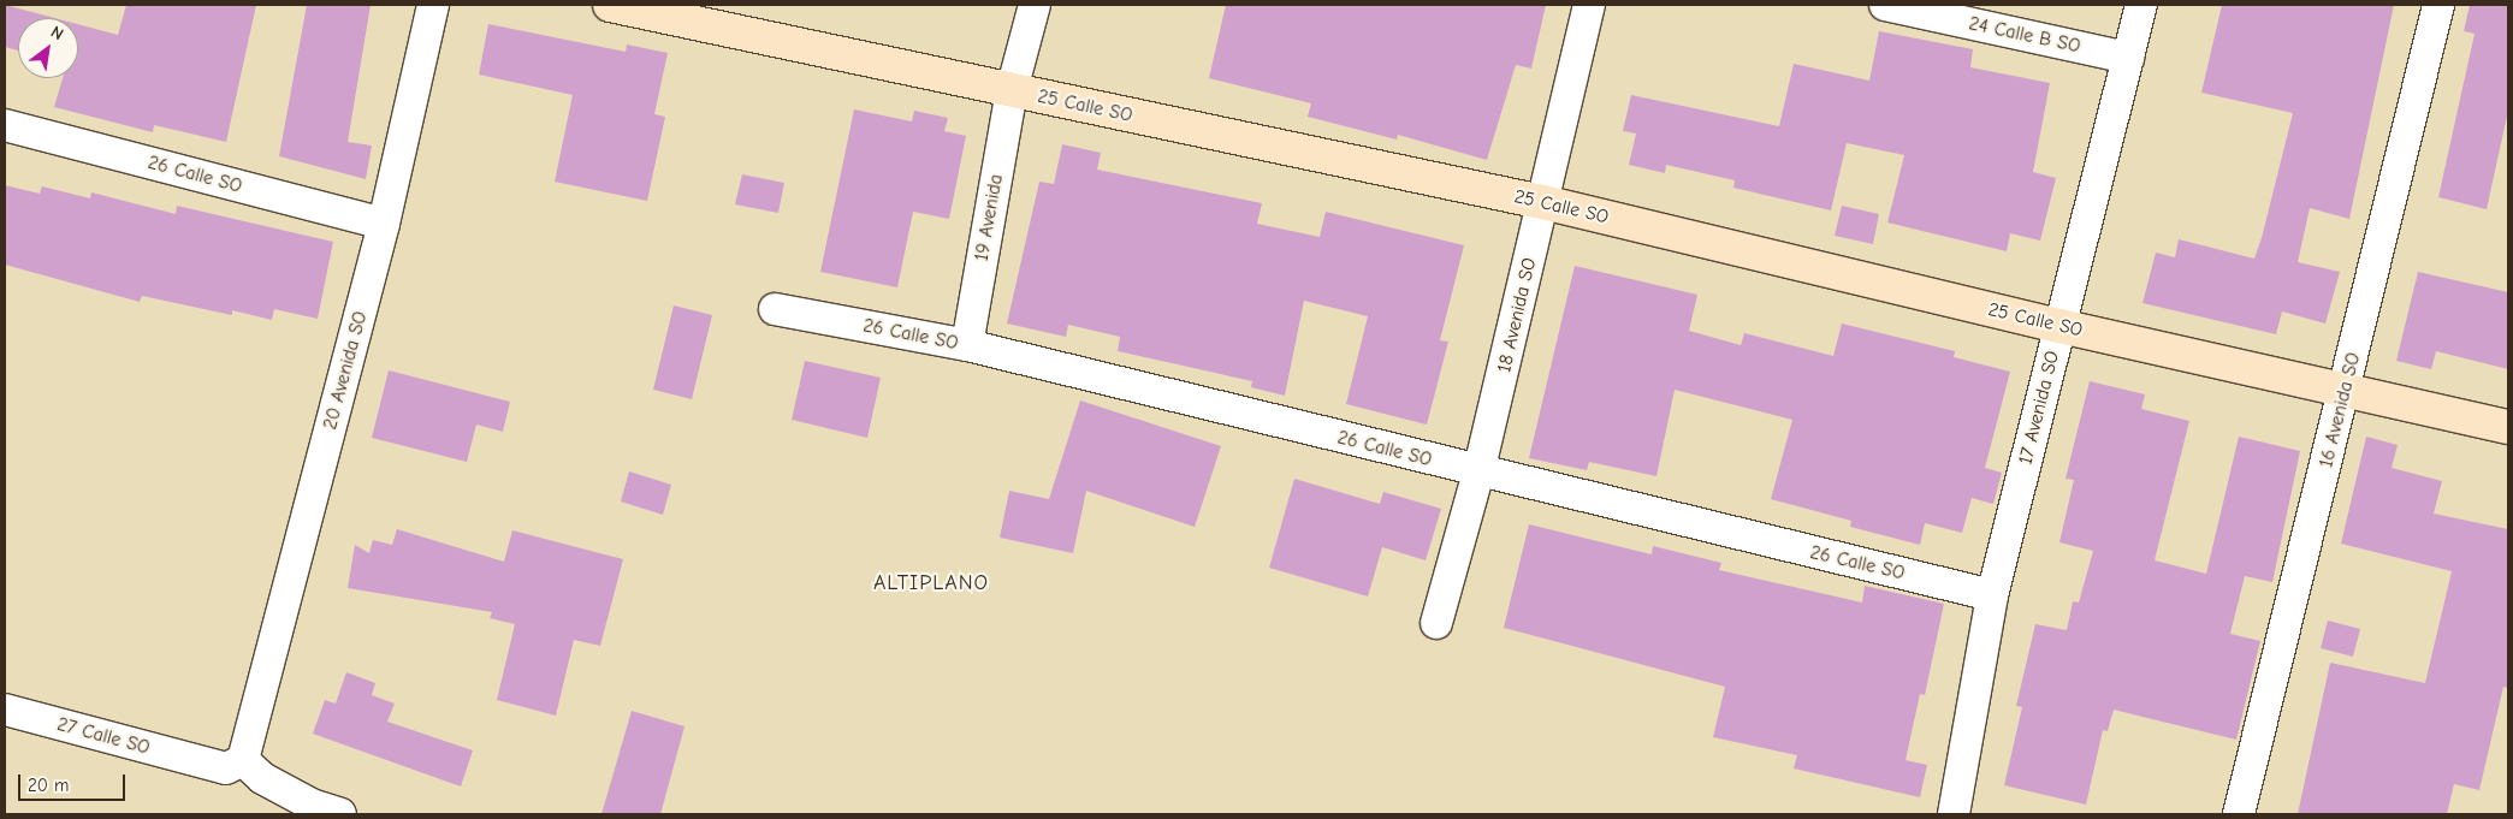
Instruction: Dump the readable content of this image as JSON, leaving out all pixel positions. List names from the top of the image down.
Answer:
{
  "streets": {
    "street": [
      "24 Calle B SO",
      "25 Calle SO",
      "26 Calle SO",
      "19 Avenida",
      "18 Avenida SO",
      "20 Avenida SO",
      "17 Avenida SO",
      "16 Avenida SO",
      "27 Calle SO"
    ]
  },
  "crossings": [
    ["24 Calle B SO", "17 Avenida SO"],
    ["25 Calle SO", "19 Avenida"],
    ["25 Calle SO", "18 Avenida SO"],
    ["25 Calle SO", "17 Avenida SO"],
    ["25 Calle SO", "16 Avenida SO"],
    ["26 Calle SO", "19 Avenida"],
    ["26 Calle SO", "18 Avenida SO"],
    ["26 Calle SO", "20 Avenida SO"],
    ["26 Calle SO", "17 Avenida SO"],
    ["20 Avenida SO", "27 Calle SO"]
  ],
  "districts": ["ALTIPLANO"],
  "scale_bar": "20 m",
  "north": "top right"
}
